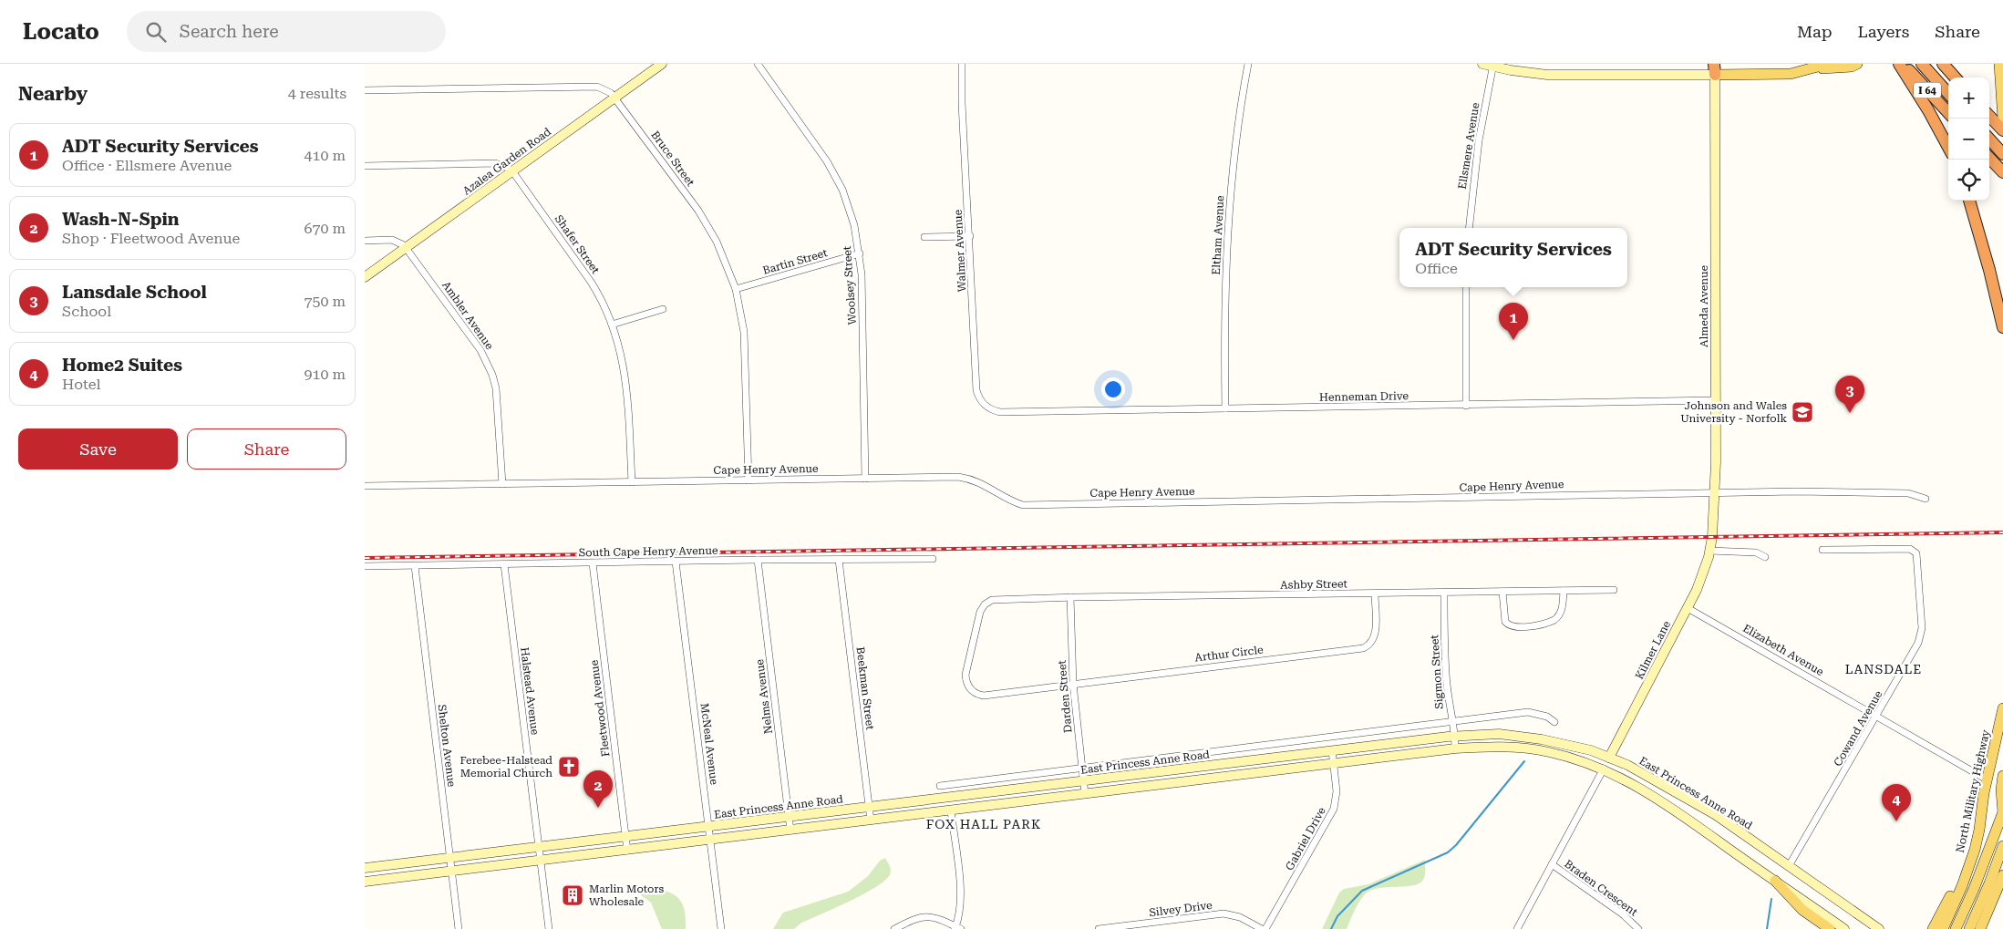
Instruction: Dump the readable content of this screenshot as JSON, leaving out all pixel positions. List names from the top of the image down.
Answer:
{
  "streets": {
    "highway": ["I 64"],
    "main road": [
      "Azalea Garden Road",
      "Almeda Avenue",
      "Kilmer Lane",
      "East Princess Anne Road",
      "North Military Highway"
    ],
    "street": [
      "Ellsmere Avenue",
      "Bruce Street",
      "Eltham Avenue",
      "Shafer Street",
      "Walmer Avenue",
      "Bartin Street",
      "Woolsey Street",
      "Ambler Avenue",
      "Henneman Drive",
      "Cape Henry Avenue",
      "South Cape Henry Avenue",
      "Ashby Street",
      "Elizabeth Avenue",
      "Arthur Circle",
      "Sigmon Street",
      "Beekman Street",
      "Halstead Avenue",
      "Nelms Avenue",
      "Darden Street",
      "Fleetwood Avenue",
      "Cowand Avenue",
      "McNeal Avenue",
      "Shelton Avenue",
      "Gabriel Drive",
      "Braden Crescent",
      "Silvey Drive"
    ]
  },
  "crossings": [
    ["Bruce Street", "Azalea Garden Road"],
    ["Bruce Street", "Bartin Street"],
    ["Bruce Street", "Cape Henry Avenue"],
    ["Azalea Garden Road", "Shafer Street"],
    ["Azalea Garden Road", "Ambler Avenue"],
    ["Eltham Avenue", "Henneman Drive"],
    ["Shafer Street", "Cape Henry Avenue"],
    ["Walmer Avenue", "Henneman Drive"],
    ["Bartin Street", "Woolsey Street"],
    ["Woolsey Street", "Cape Henry Avenue"],
    ["Almeda Avenue", "Henneman Drive"],
    ["Almeda Avenue", "Cape Henry Avenue"],
    ["Almeda Avenue", "Kilmer Lane"],
    ["Ambler Avenue", "Cape Henry Avenue"],
    ["South Cape Henry Avenue", "Beekman Street"],
    ["South Cape Henry Avenue", "Halstead Avenue"],
    ["South Cape Henry Avenue", "Nelms Avenue"],
    ["South Cape Henry Avenue", "Fleetwood Avenue"],
    ["South Cape Henry Avenue", "McNeal Avenue"],
    ["South Cape Henry Avenue", "Shelton Avenue"],
    ["Ashby Street", "Arthur Circle"],
    ["Ashby Street", "Sigmon Street"],
    ["Ashby Street", "Darden Street"],
    ["Kilmer Lane", "Elizabeth Avenue"],
    ["Kilmer Lane", "East Princess Anne Road"],
    ["Kilmer Lane", "Braden Crescent"],
    ["Elizabeth Avenue", "Cowand Avenue"],
    ["Elizabeth Avenue", "North Military Highway"],
    ["Arthur Circle", "Darden Street"],
    ["Sigmon Street", "East Princess Anne Road"],
    ["Beekman Street", "East Princess Anne Road"],
    ["Halstead Avenue", "East Princess Anne Road"],
    ["Nelms Avenue", "East Princess Anne Road"],
    ["Darden Street", "East Princess Anne Road"],
    ["Fleetwood Avenue", "East Princess Anne Road"],
    ["Cowand Avenue", "East Princess Anne Road"],
    ["McNeal Avenue", "East Princess Anne Road"],
    ["Shelton Avenue", "East Princess Anne Road"],
    ["East Princess Anne Road", "Gabriel Drive"]
  ],
  "districts": ["LANSDALE", "FOX HALL PARK"],
  "places": {
    "school or university": ["Johnson and Wales University - Norfolk"],
    "church": ["Ferebee-Halstead Memorial Church"],
    "building": ["Marlin Motors Wholesale"]
  },
  "page": {
    "header": "Locato",
    "search": "Search here",
    "nav": ["Map", "Layers", "Share"],
    "heading": ["Nearby", "4 results"],
    "map_buttons": ["+", "−"],
    "list": [
      {
        "mark": "1",
        "name": "ADT Security Services",
        "note": "Office · Ellsmere Avenue",
        "value": "410 m"
      },
      {
        "mark": "2",
        "name": "Wash-N-Spin",
        "note": "Shop · Fleetwood Avenue",
        "value": "670 m"
      },
      {
        "mark": "3",
        "name": "Lansdale School",
        "note": "School",
        "value": "750 m"
      },
      {
        "mark": "4",
        "name": "Home2 Suites",
        "note": "Hotel",
        "value": "910 m"
      }
    ],
    "popup": ["ADT Security Services", "Office"],
    "pins": [
      "1",
      "3",
      "2",
      "4"
    ],
    "buttons": ["Save", "Share"]
  }
}
